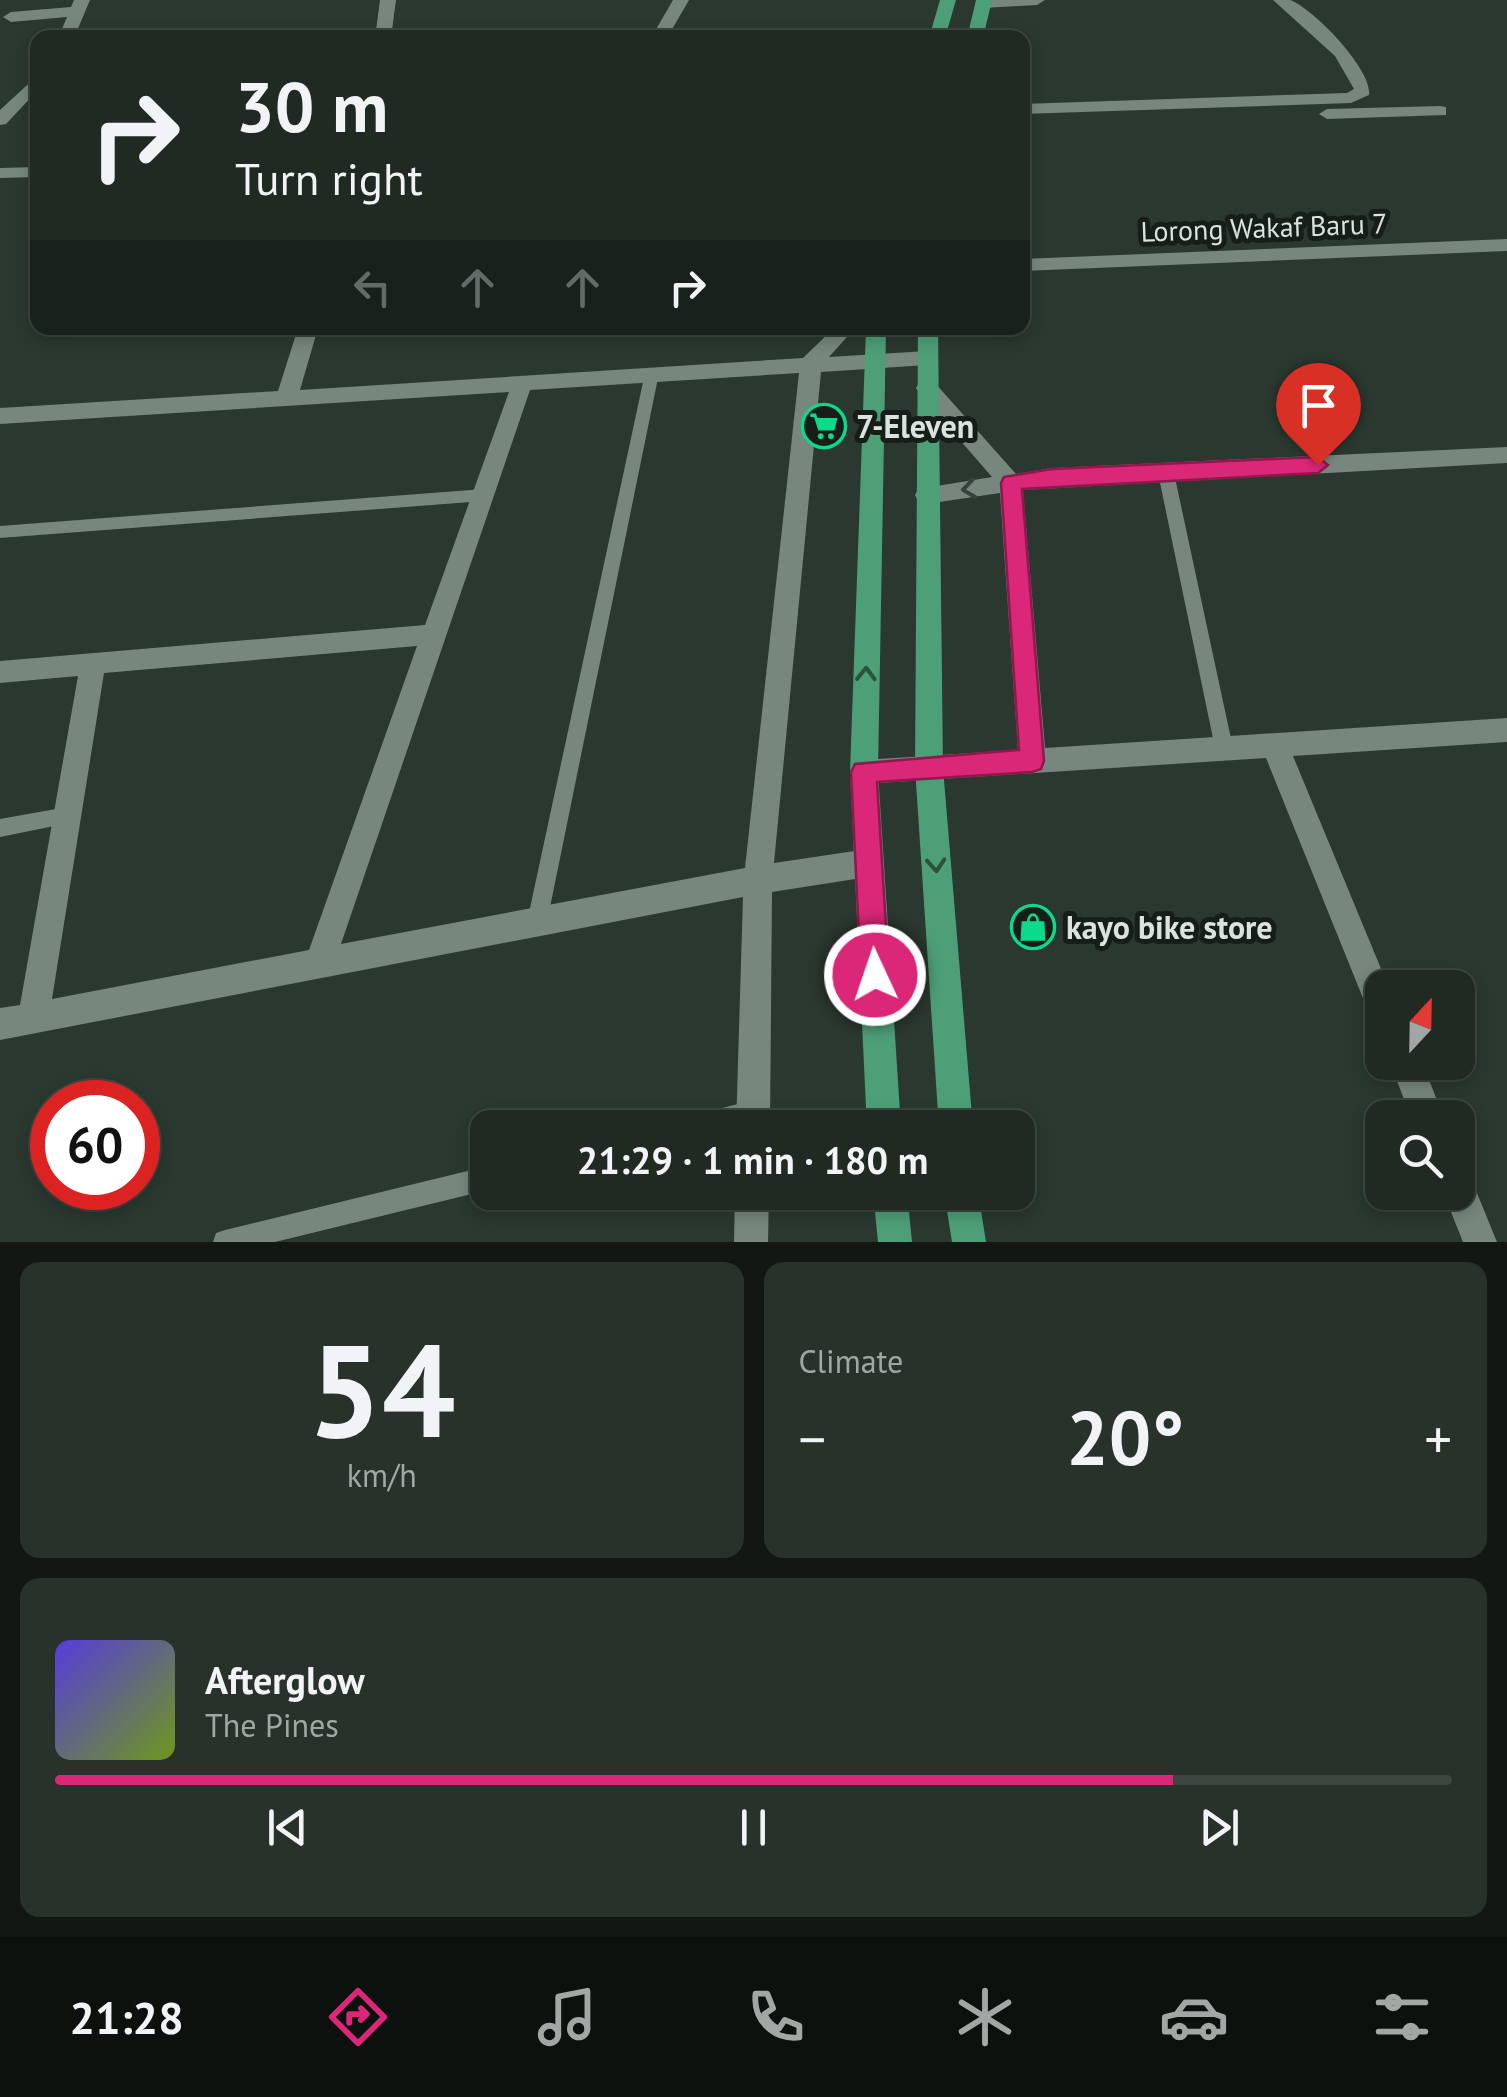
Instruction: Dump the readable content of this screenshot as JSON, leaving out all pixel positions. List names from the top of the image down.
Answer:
{
  "streets": {
    "street": ["Lorong Wakaf Baru 7"]
  },
  "places": {
    "supermarket": ["7-Eleven"],
    "shop": ["kayo bike store"]
  },
  "north": "top",
  "page": {
    "turn": ["30 m", "Turn right"],
    "limit": "60",
    "trip": "21:29 · 1 min · 180 m",
    "tile": [
      ["54", "km/h"],
      "Climate"
    ],
    "heat": ["−", "20°", "+"],
    "song": ["Afterglow", "The Pines"],
    "tabs": "21:28"
  }
}
